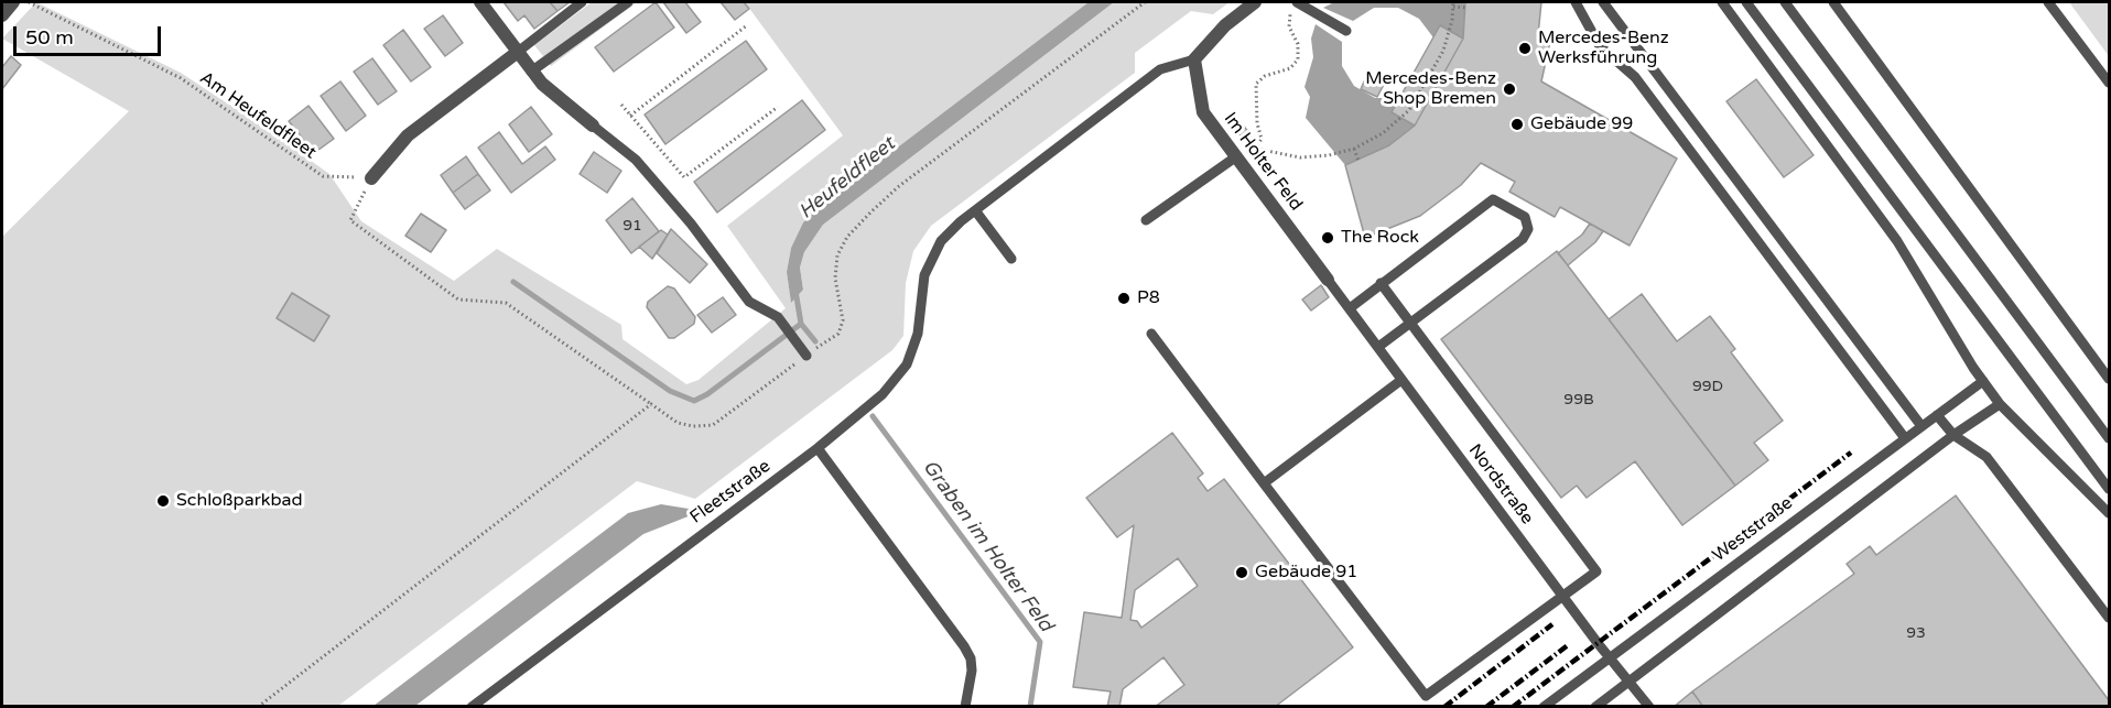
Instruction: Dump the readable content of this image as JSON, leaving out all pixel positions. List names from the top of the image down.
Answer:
{
  "streets": {
    "street": ["Im Holter Feld"],
    "lane": ["Nordstraße", "Fleetstraße", "Weststraße"],
    "path": ["Am Heufeldfleet"]
  },
  "crossings": [
    ["Im Holter Feld", "Nordstraße"],
    ["Nordstraße", "Weststraße"]
  ],
  "water": ["Heufeldfleet", "Graben im Holter Feld"],
  "places": [
    "Mercedes-Benz Werksführung",
    "Mercedes-Benz Shop Bremen",
    "Gebäude 99",
    "The Rock",
    "P8",
    "Schloßparkbad",
    "Gebäude 91"
  ],
  "house_numbers": [
    "91",
    "99D",
    "99B",
    "93"
  ],
  "scale_bar": "50 m"
}
